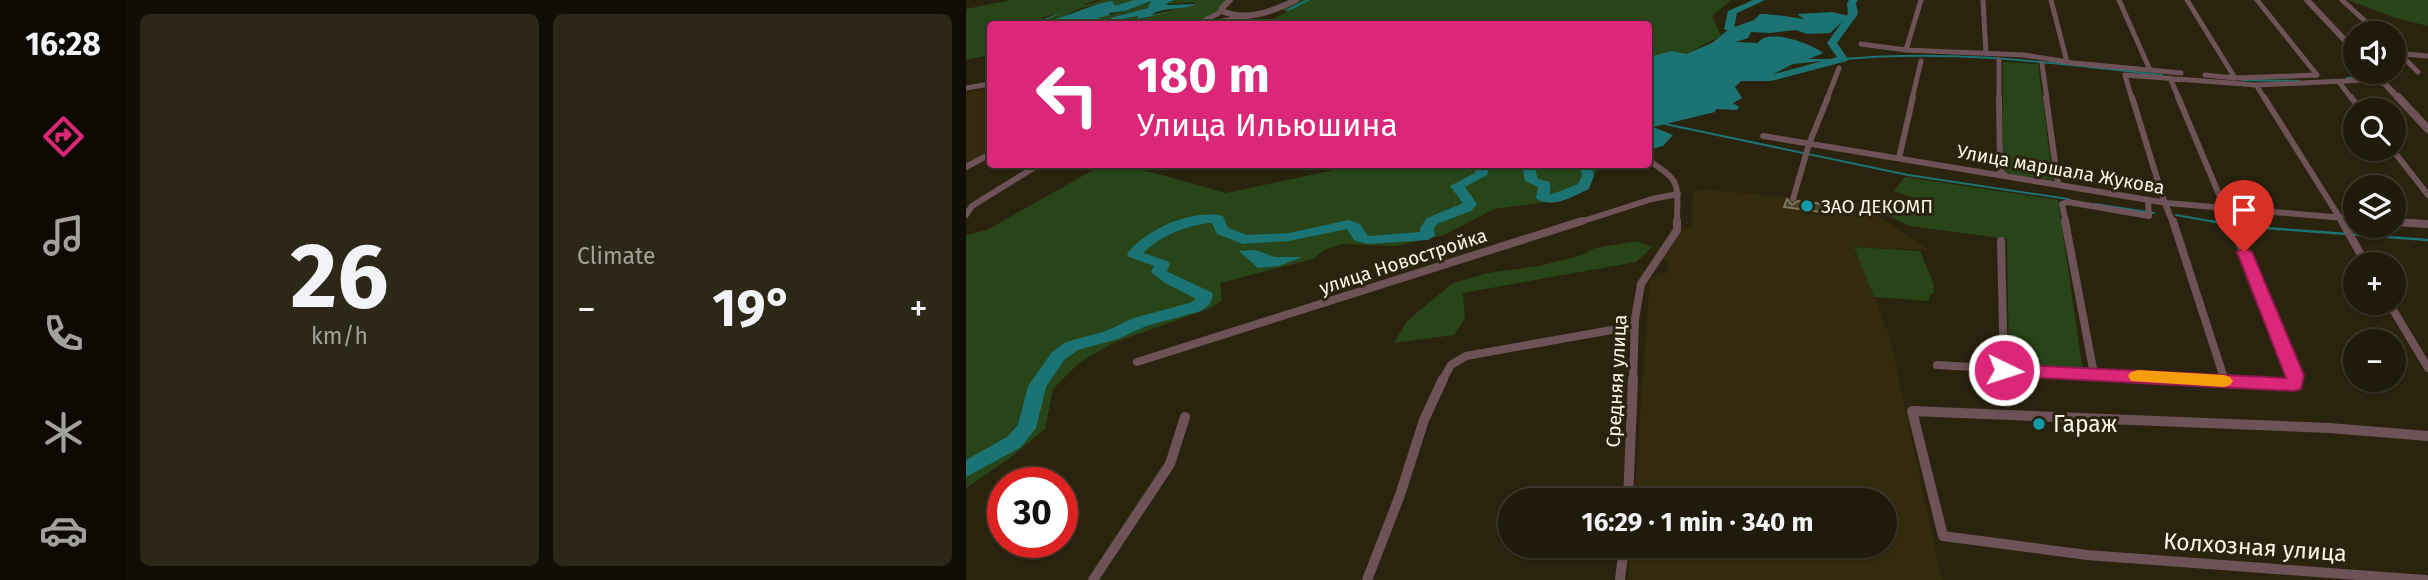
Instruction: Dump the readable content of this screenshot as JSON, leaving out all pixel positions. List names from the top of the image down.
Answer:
{
  "streets": {
    "street": [
      "Улица маршала Жукова",
      "улица Новостройка",
      "Средняя улица",
      "Колхозная улица"
    ]
  },
  "crossings": [
    ["улица Новостройка", "Средняя улица"]
  ],
  "places": ["ЗАО ДЕКОМП", "Гараж"],
  "page": {
    "tabs": "16:28",
    "tile": [
      ["26", "km/h"],
      "Climate"
    ],
    "map_buttons": ["+", "−"],
    "turn": ["180 m", "Улица Ильюшина"],
    "heat": ["−", "19°", "+"],
    "limit": "30",
    "trip": "16:29 · 1 min · 340 m"
  }
}
